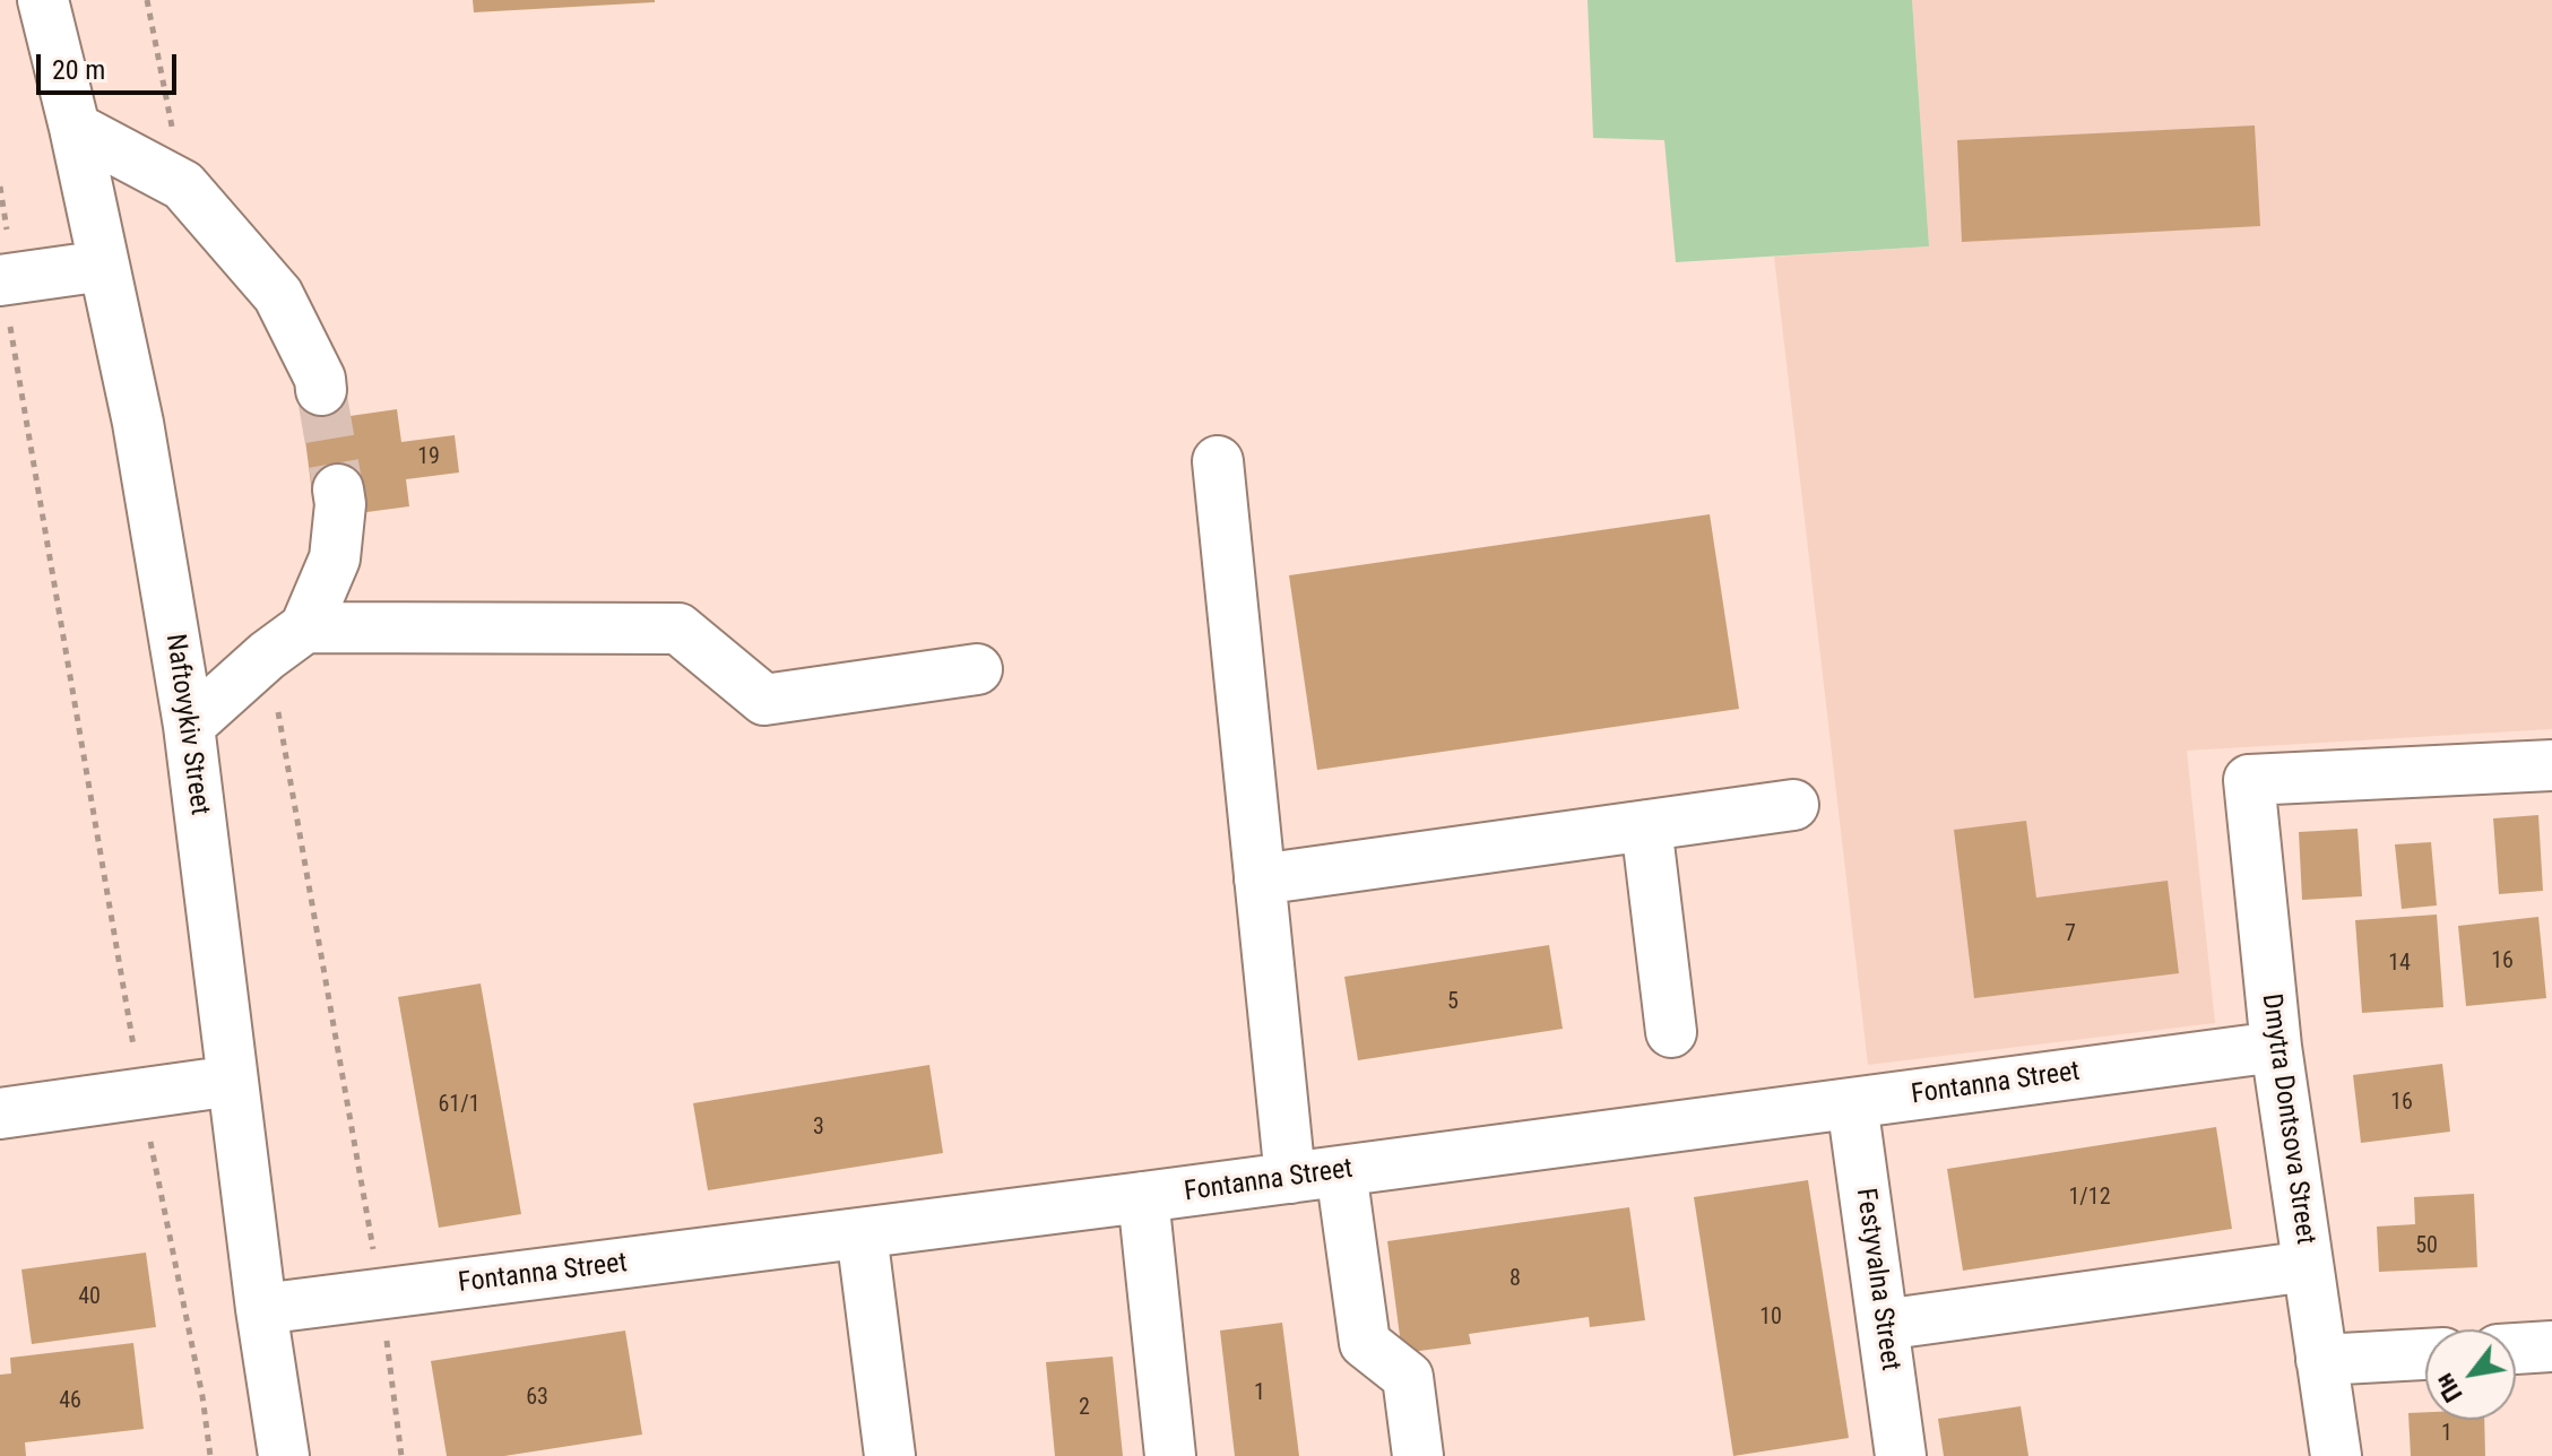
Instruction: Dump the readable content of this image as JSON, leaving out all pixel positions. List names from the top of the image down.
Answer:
{
  "streets": {
    "street": [
      "Naftovykiv Street",
      "Fontanna Street",
      "Dmytra Dontsova Street",
      "Festyvalna Street"
    ]
  },
  "crossings": [
    ["Naftovykiv Street", "Fontanna Street"],
    ["Fontanna Street", "Dmytra Dontsova Street"],
    ["Fontanna Street", "Festyvalna Street"]
  ],
  "house_numbers": [
    "19",
    "7",
    "16",
    "14",
    "5",
    "16",
    "61/1",
    "3",
    "1/12",
    "50",
    "8",
    "40",
    "10",
    "1",
    "63",
    "46",
    "2",
    "1"
  ],
  "scale_bar": "20 m",
  "north": "bottom left"
}
